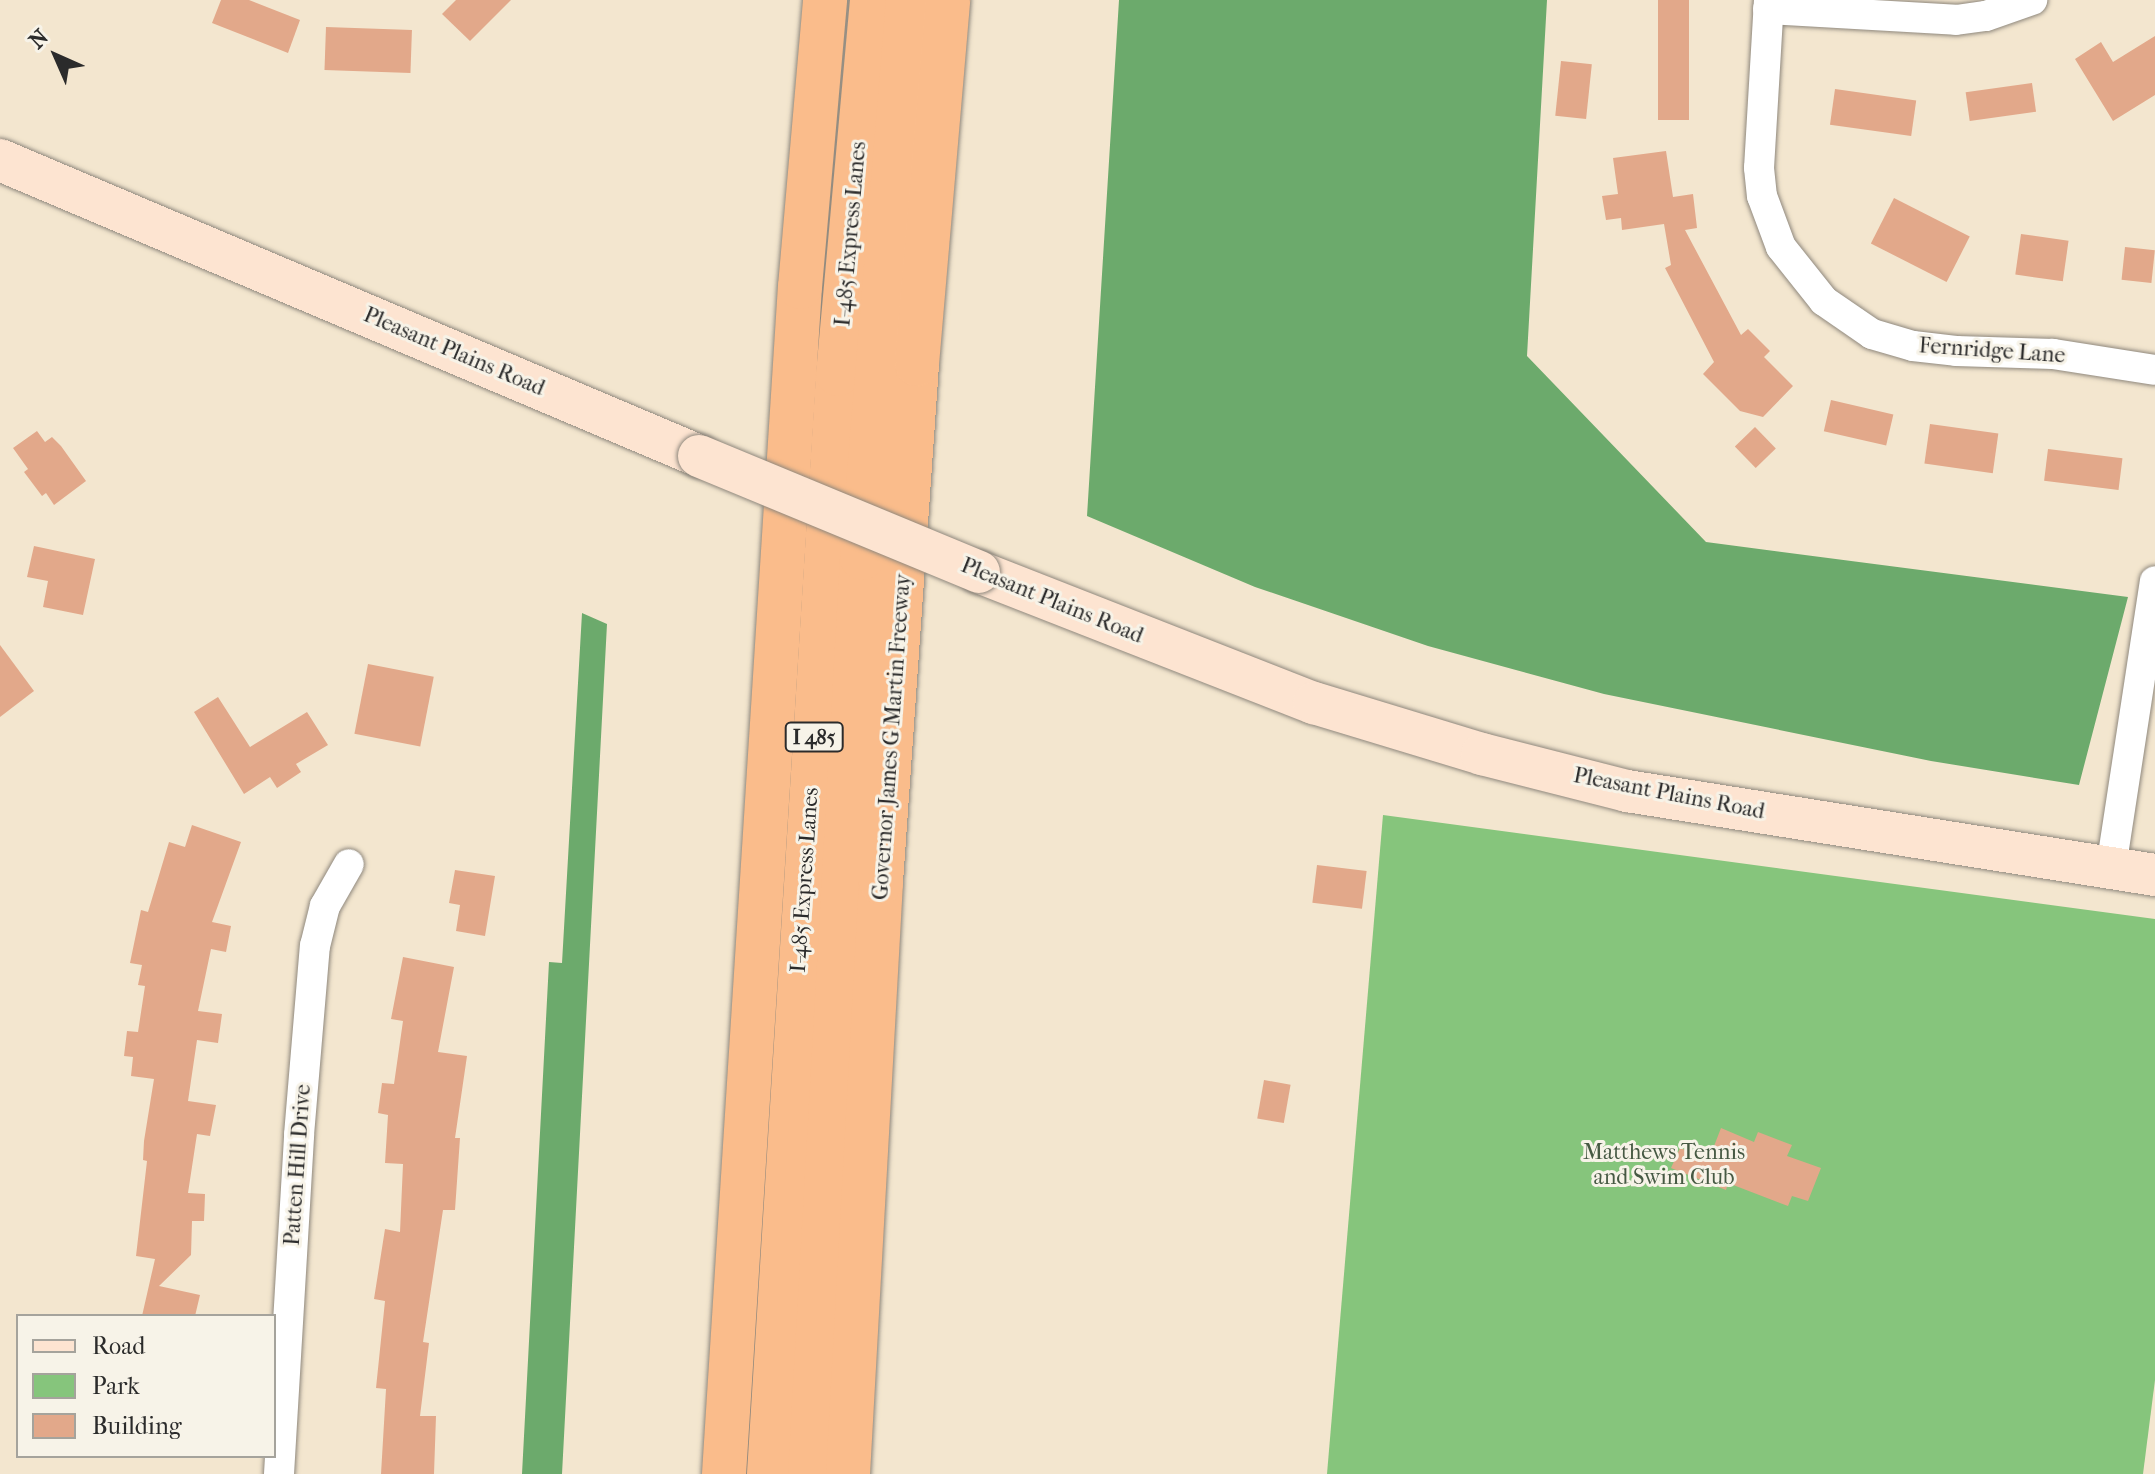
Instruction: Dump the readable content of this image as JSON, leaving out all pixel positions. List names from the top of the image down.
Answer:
{
  "streets": {
    "highway": ["I-485 Express Lanes", "I 485", "Governor James G Martin Freeway"],
    "street": ["Fernridge Lane", "Pleasant Plains Road", "Patten Hill Drive"]
  },
  "parks": ["Matthews Tennis and Swim Club"],
  "legend": ["Road", "Park", "Building"],
  "north": "top left"
}
